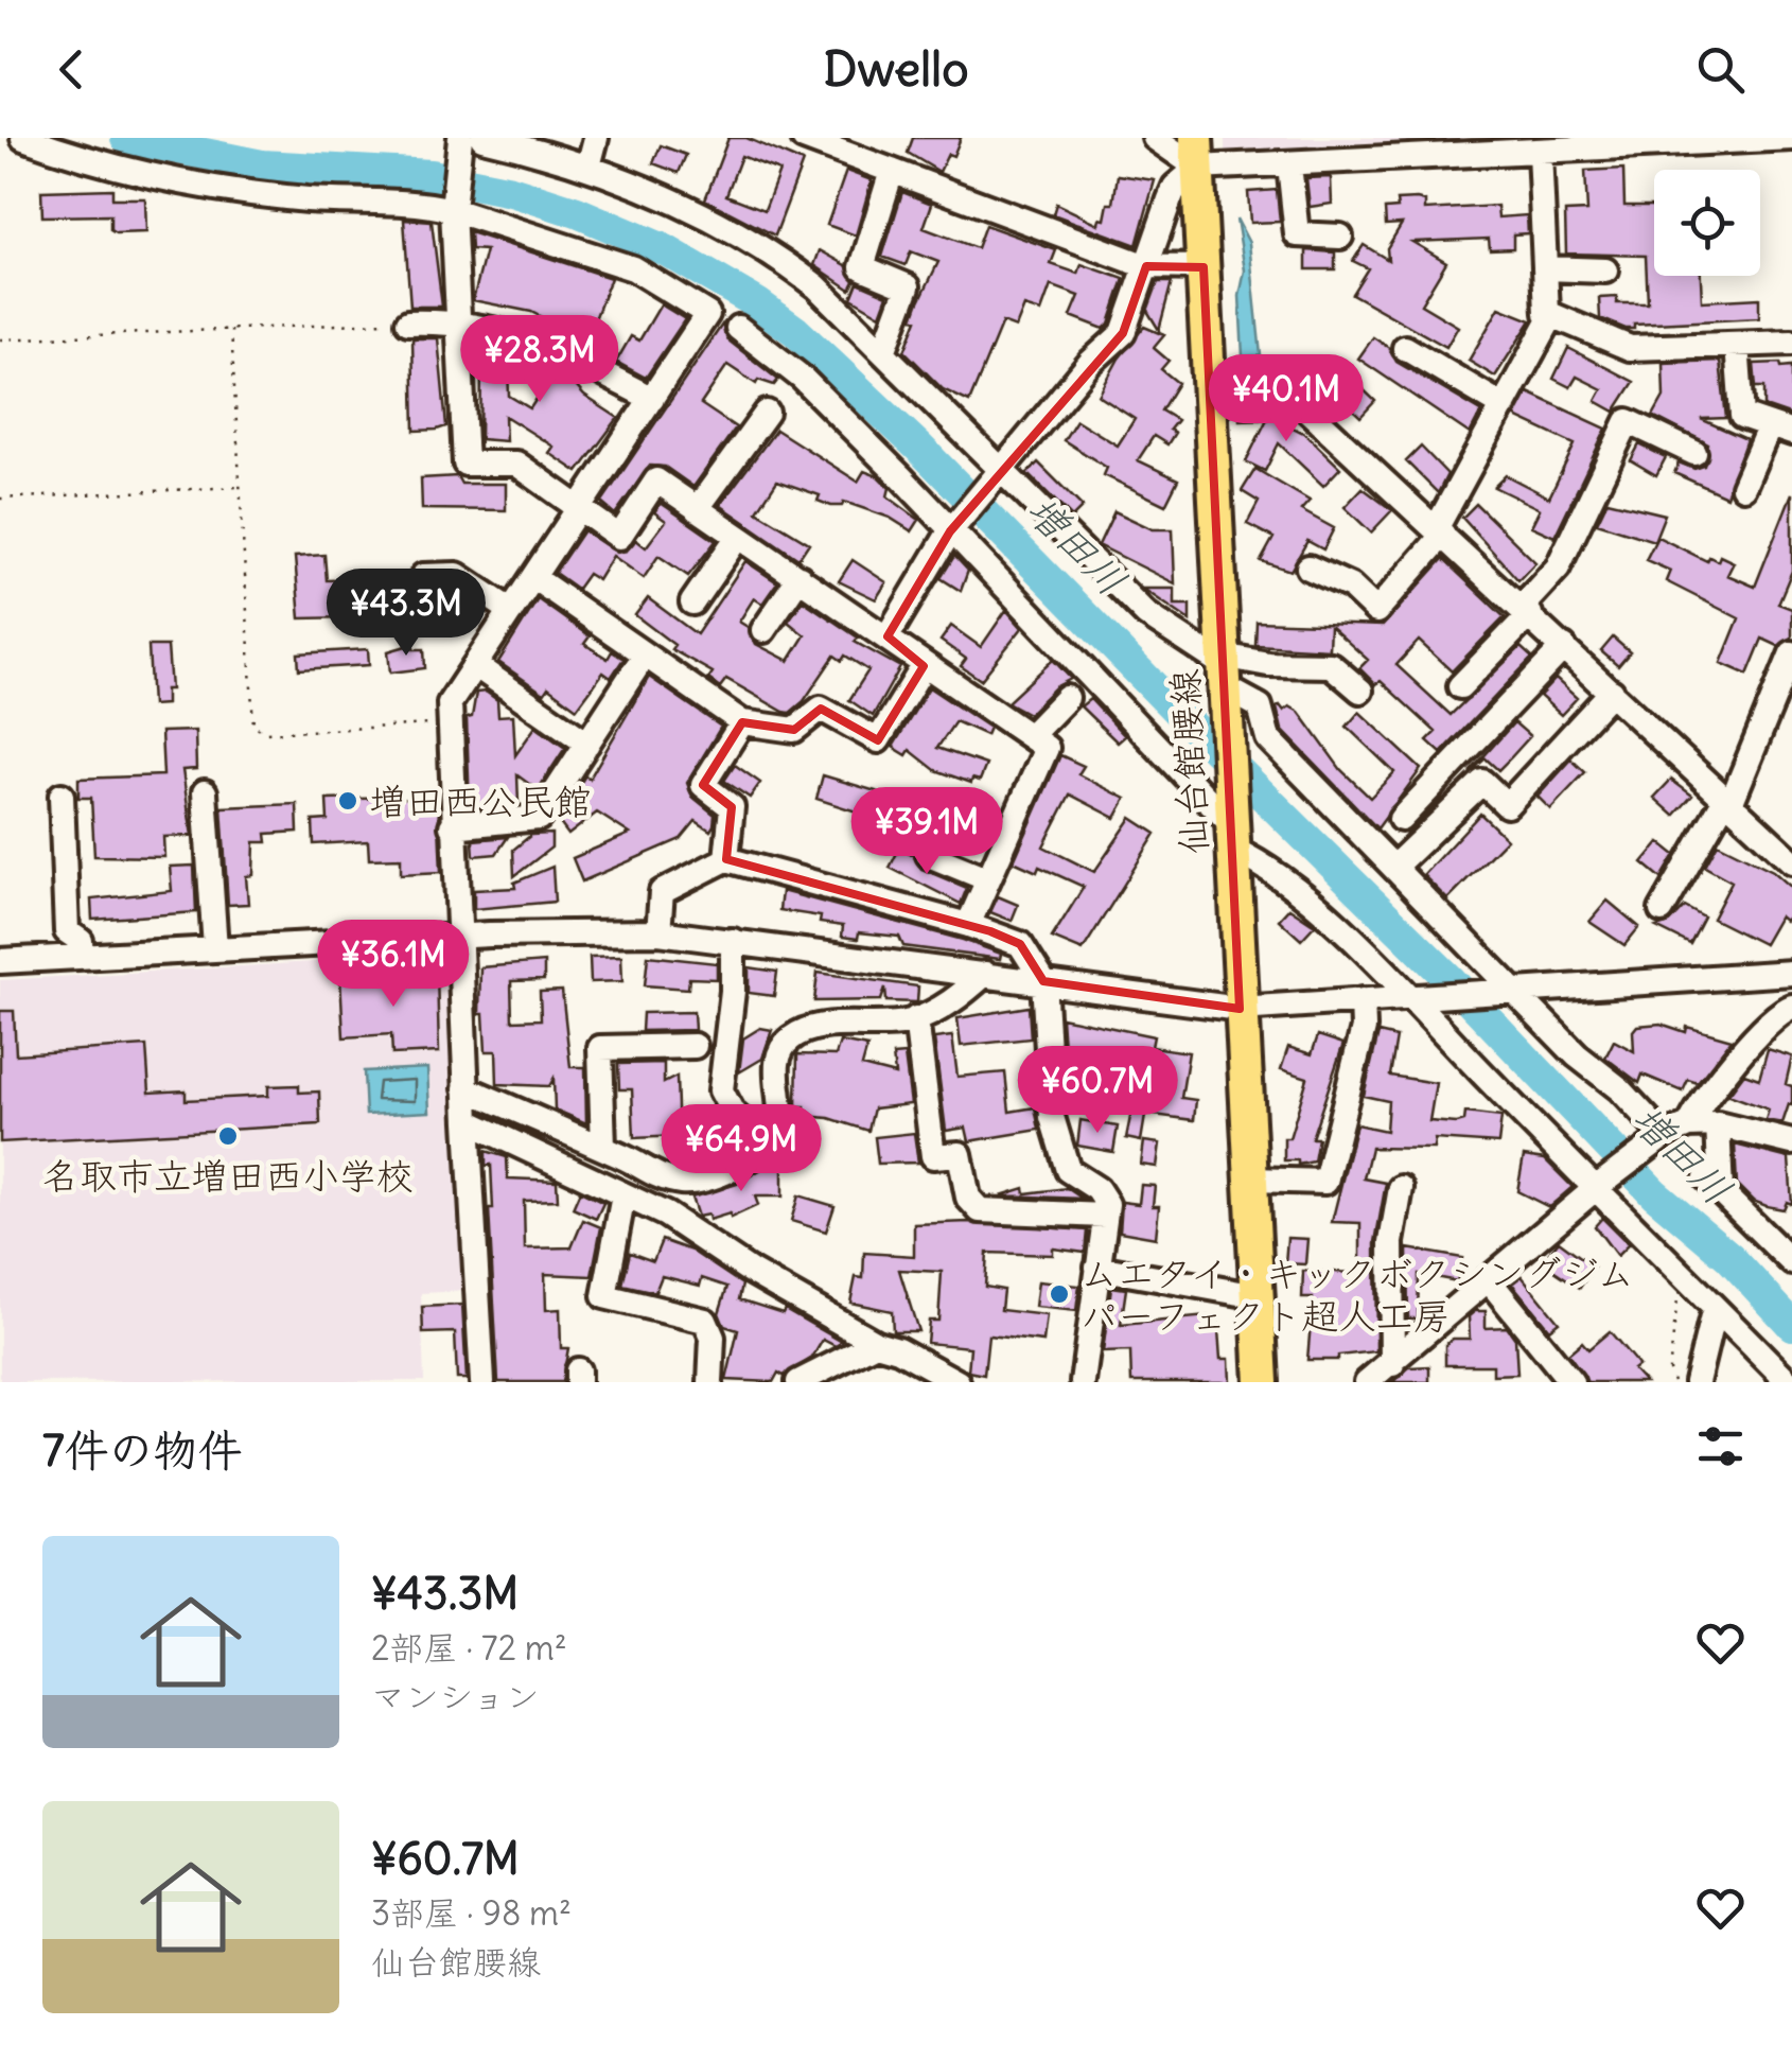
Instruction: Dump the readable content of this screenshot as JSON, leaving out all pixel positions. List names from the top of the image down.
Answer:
{
  "streets": {
    "main road": ["仙台館腰線"]
  },
  "water": ["増田川"],
  "places": ["増田西公民館", "名取市立増田西小学校", "ムエタイ・キックボクシングジム パーフェクト超人工房"],
  "page": {
    "header": "Dwello",
    "price": [
      "¥28.3M",
      "¥40.1M",
      "¥43.3M",
      "¥39.1M",
      "¥36.1M",
      "¥60.7M",
      "¥64.9M"
    ],
    "heading": "7件の物件",
    "list": [
      {
        "name": "¥43.3M",
        "note": "2部屋 · 72 m² · マンション"
      },
      {
        "name": "¥60.7M",
        "note": "3部屋 · 98 m² · 仙台館腰線"
      }
    ]
  }
}
